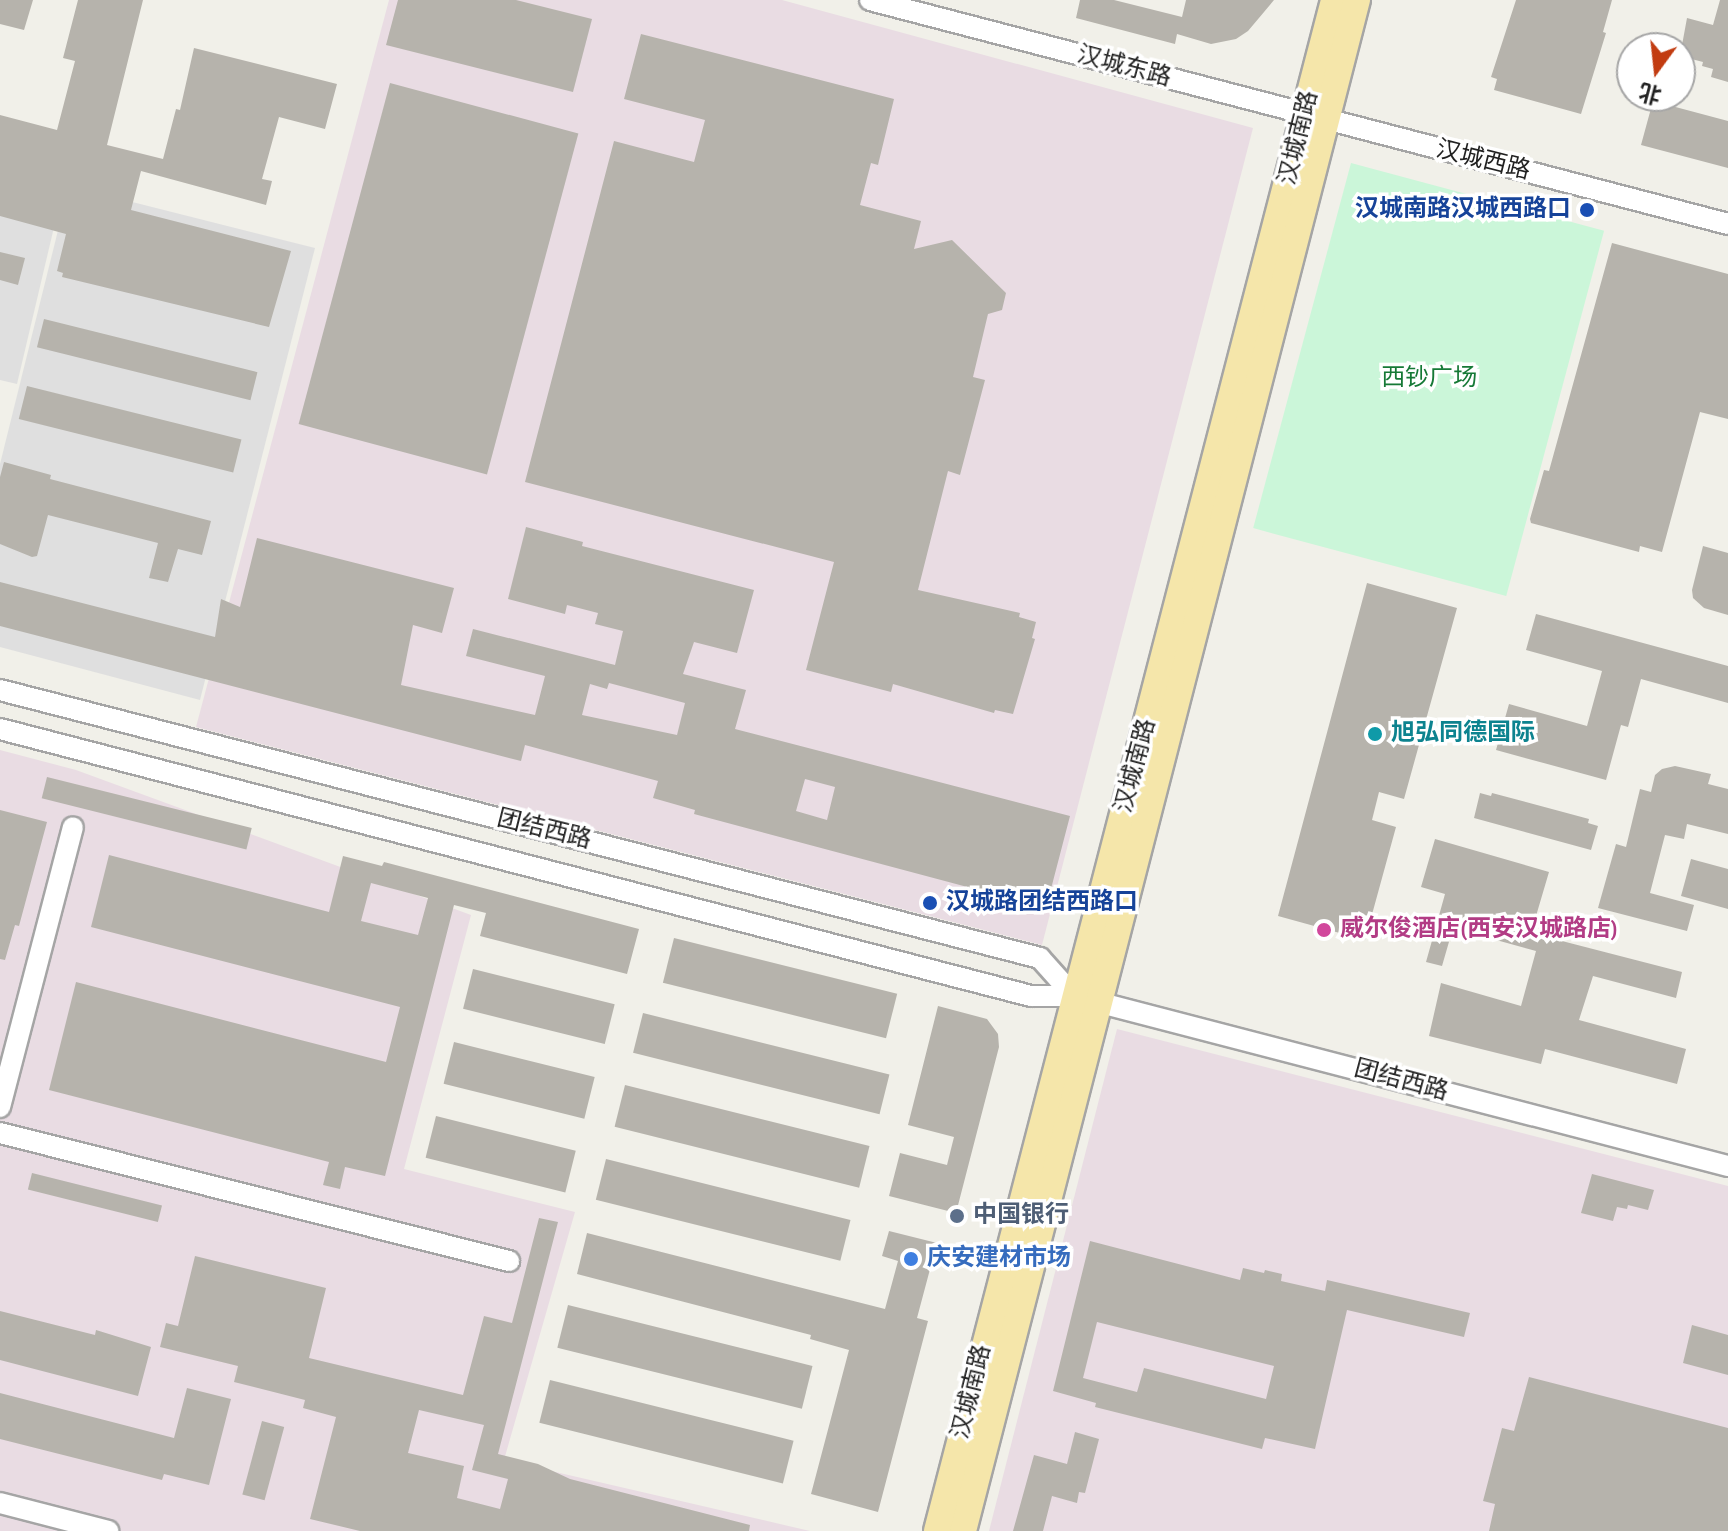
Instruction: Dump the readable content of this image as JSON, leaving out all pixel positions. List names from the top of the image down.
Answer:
{
  "streets": {
    "main road": ["汉城南路"],
    "street": ["汉城东路", "汉城西路", "团结西路"]
  },
  "crossings": [
    ["汉城东路", "汉城南路"],
    ["汉城东路", "汉城西路"],
    ["汉城南路", "团结西路"]
  ],
  "parks": ["西钞广场"],
  "places": [
    "汉城南路汉城西路口",
    "旭弘同德国际",
    "汉城路团结西路口",
    "威尔俊酒店(西安汉城路店)",
    "中国银行",
    "庆安建材市场"
  ],
  "north": "bottom"
}
